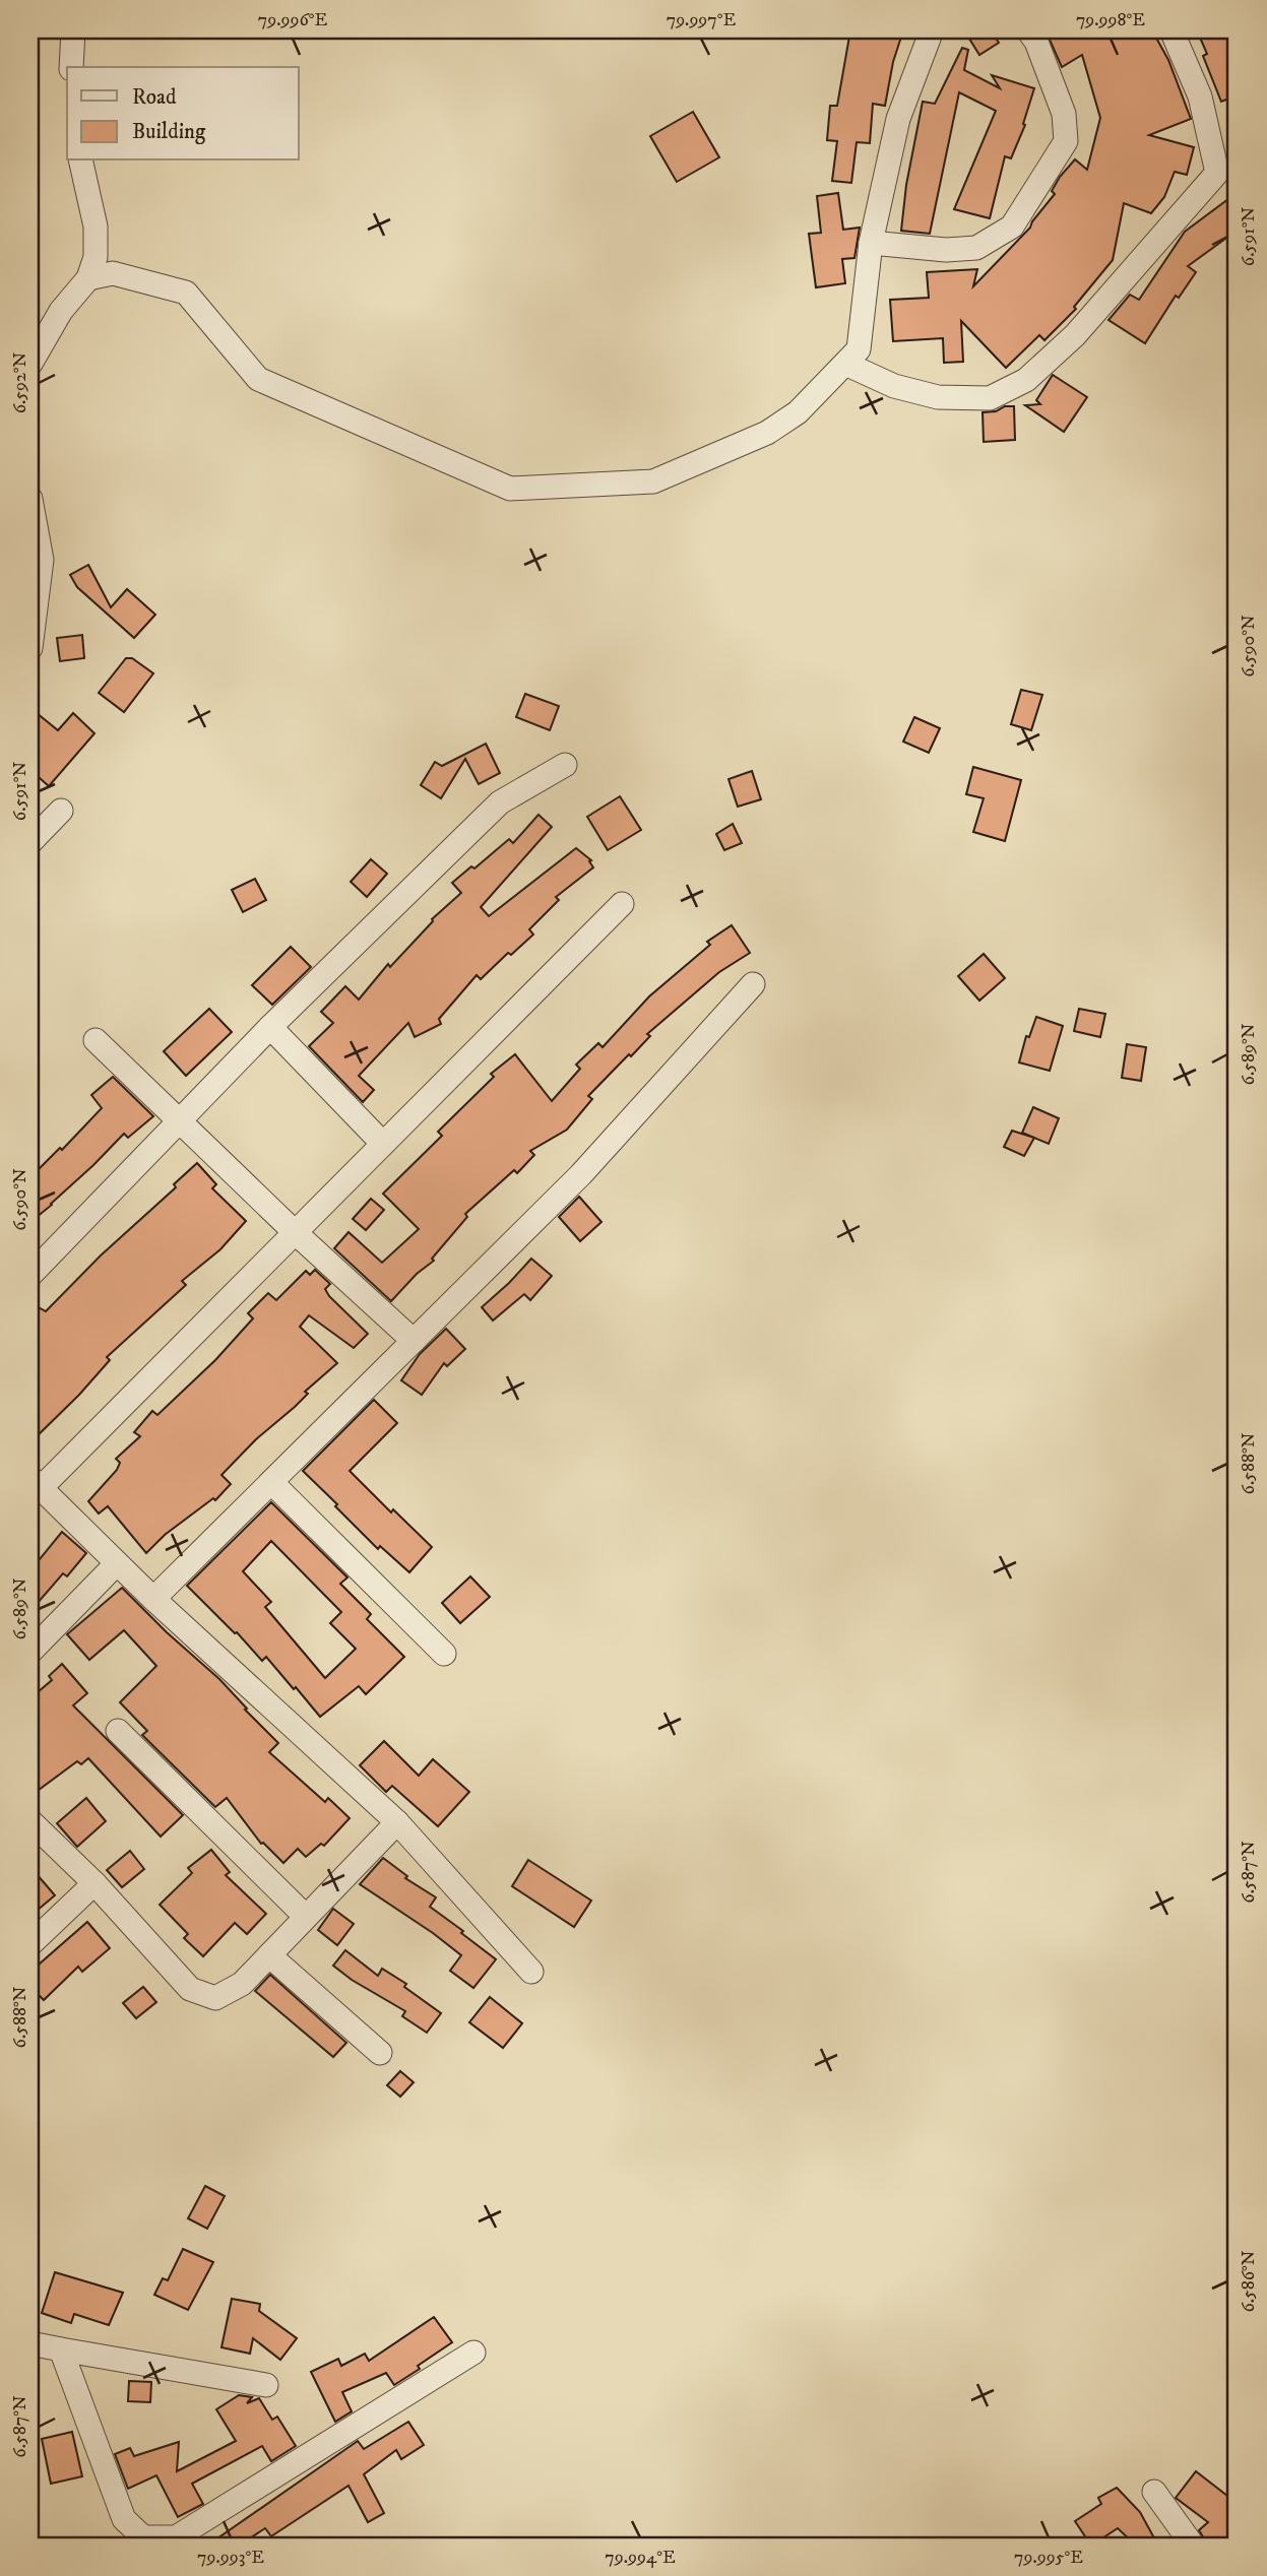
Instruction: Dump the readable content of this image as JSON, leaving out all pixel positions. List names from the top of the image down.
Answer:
{
  "legend": ["Road", "Building"],
  "coordinates": [
    "79.996°E",
    "79.997°E",
    "79.998°E",
    "6.591°N",
    "6.592°N",
    "6.590°N",
    "6.589°N",
    "6.588°N",
    "6.587°N",
    "6.586°N",
    "79.993°E",
    "79.994°E",
    "79.995°E"
  ]
}
